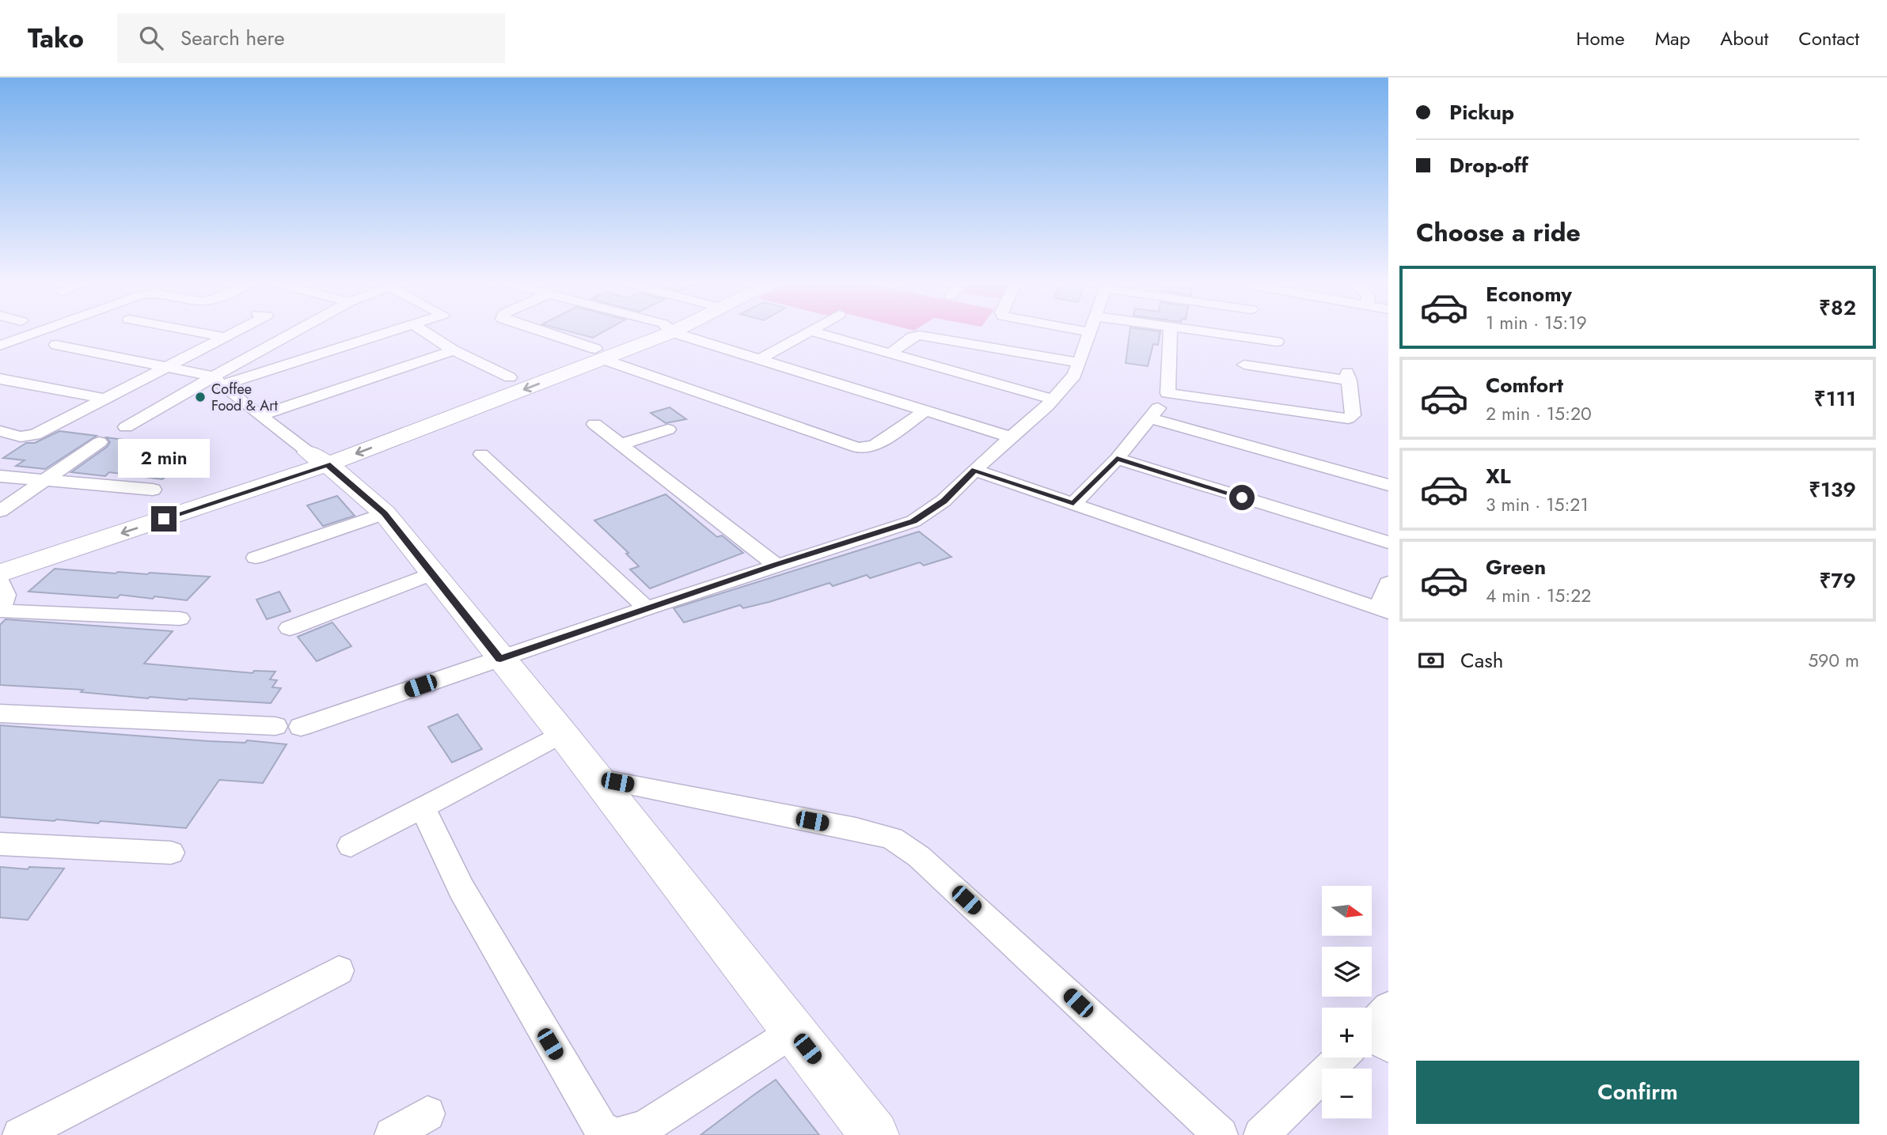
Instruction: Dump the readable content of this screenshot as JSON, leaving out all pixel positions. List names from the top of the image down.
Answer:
{
  "places": ["Coffee Food & Art"],
  "north": "right",
  "page": {
    "header": "Tako",
    "search": "Search here",
    "nav": [
      "Home",
      "Map",
      "About",
      "Contact"
    ],
    "banner": ["Pickup", "Drop-off"],
    "heading": "Choose a ride",
    "list": [
      {
        "name": "Economy",
        "note": "1 min · 15:19",
        "value": "₹82"
      },
      {
        "name": "Comfort",
        "note": "2 min · 15:20",
        "value": "₹111"
      },
      {
        "name": "XL",
        "note": "3 min · 15:21",
        "value": "₹139"
      },
      {
        "name": "Green",
        "note": "4 min · 15:22",
        "value": "₹79"
      }
    ],
    "bubble": "2 min",
    "pay": ["Cash", "590 m"],
    "map_buttons": ["+", "−"],
    "buttons": "Confirm"
  }
}
